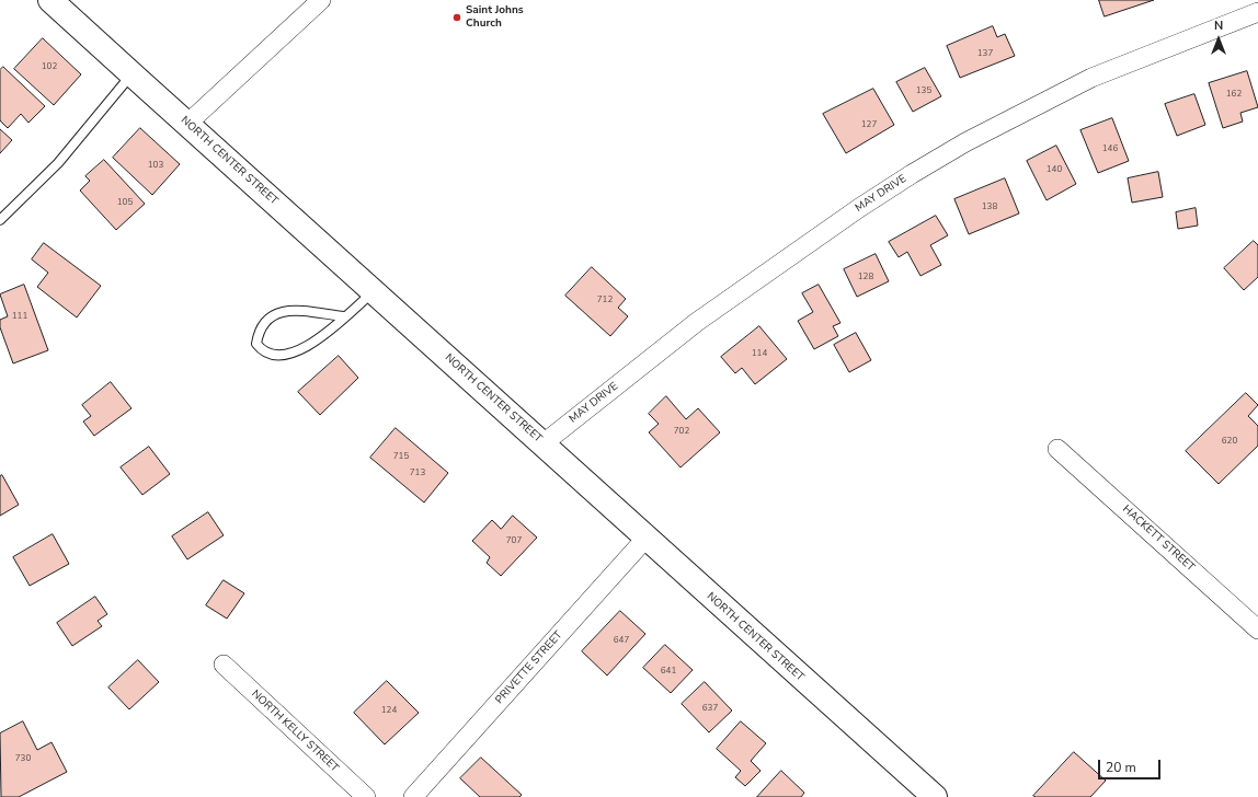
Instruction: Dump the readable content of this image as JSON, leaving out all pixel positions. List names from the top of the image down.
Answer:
{
  "streets": {
    "main road": ["NORTH CENTER STREET"],
    "street": [
      "MAY DRIVE",
      "HACKETT STREET",
      "PRIVETTE STREET",
      "NORTH KELLY STREET"
    ]
  },
  "crossings": [
    ["NORTH CENTER STREET", "MAY DRIVE"],
    ["NORTH CENTER STREET", "PRIVETTE STREET"]
  ],
  "places": ["Saint Johns Church"],
  "house_numbers": [
    "137",
    "102",
    "135",
    "162",
    "127",
    "146",
    "103",
    "140",
    "105",
    "138",
    "128",
    "712",
    "111",
    "114",
    "702",
    "620",
    "715",
    "713",
    "707",
    "647",
    "641",
    "637",
    "124",
    "730"
  ],
  "scale_bar": "20 m",
  "north": "top"
}
